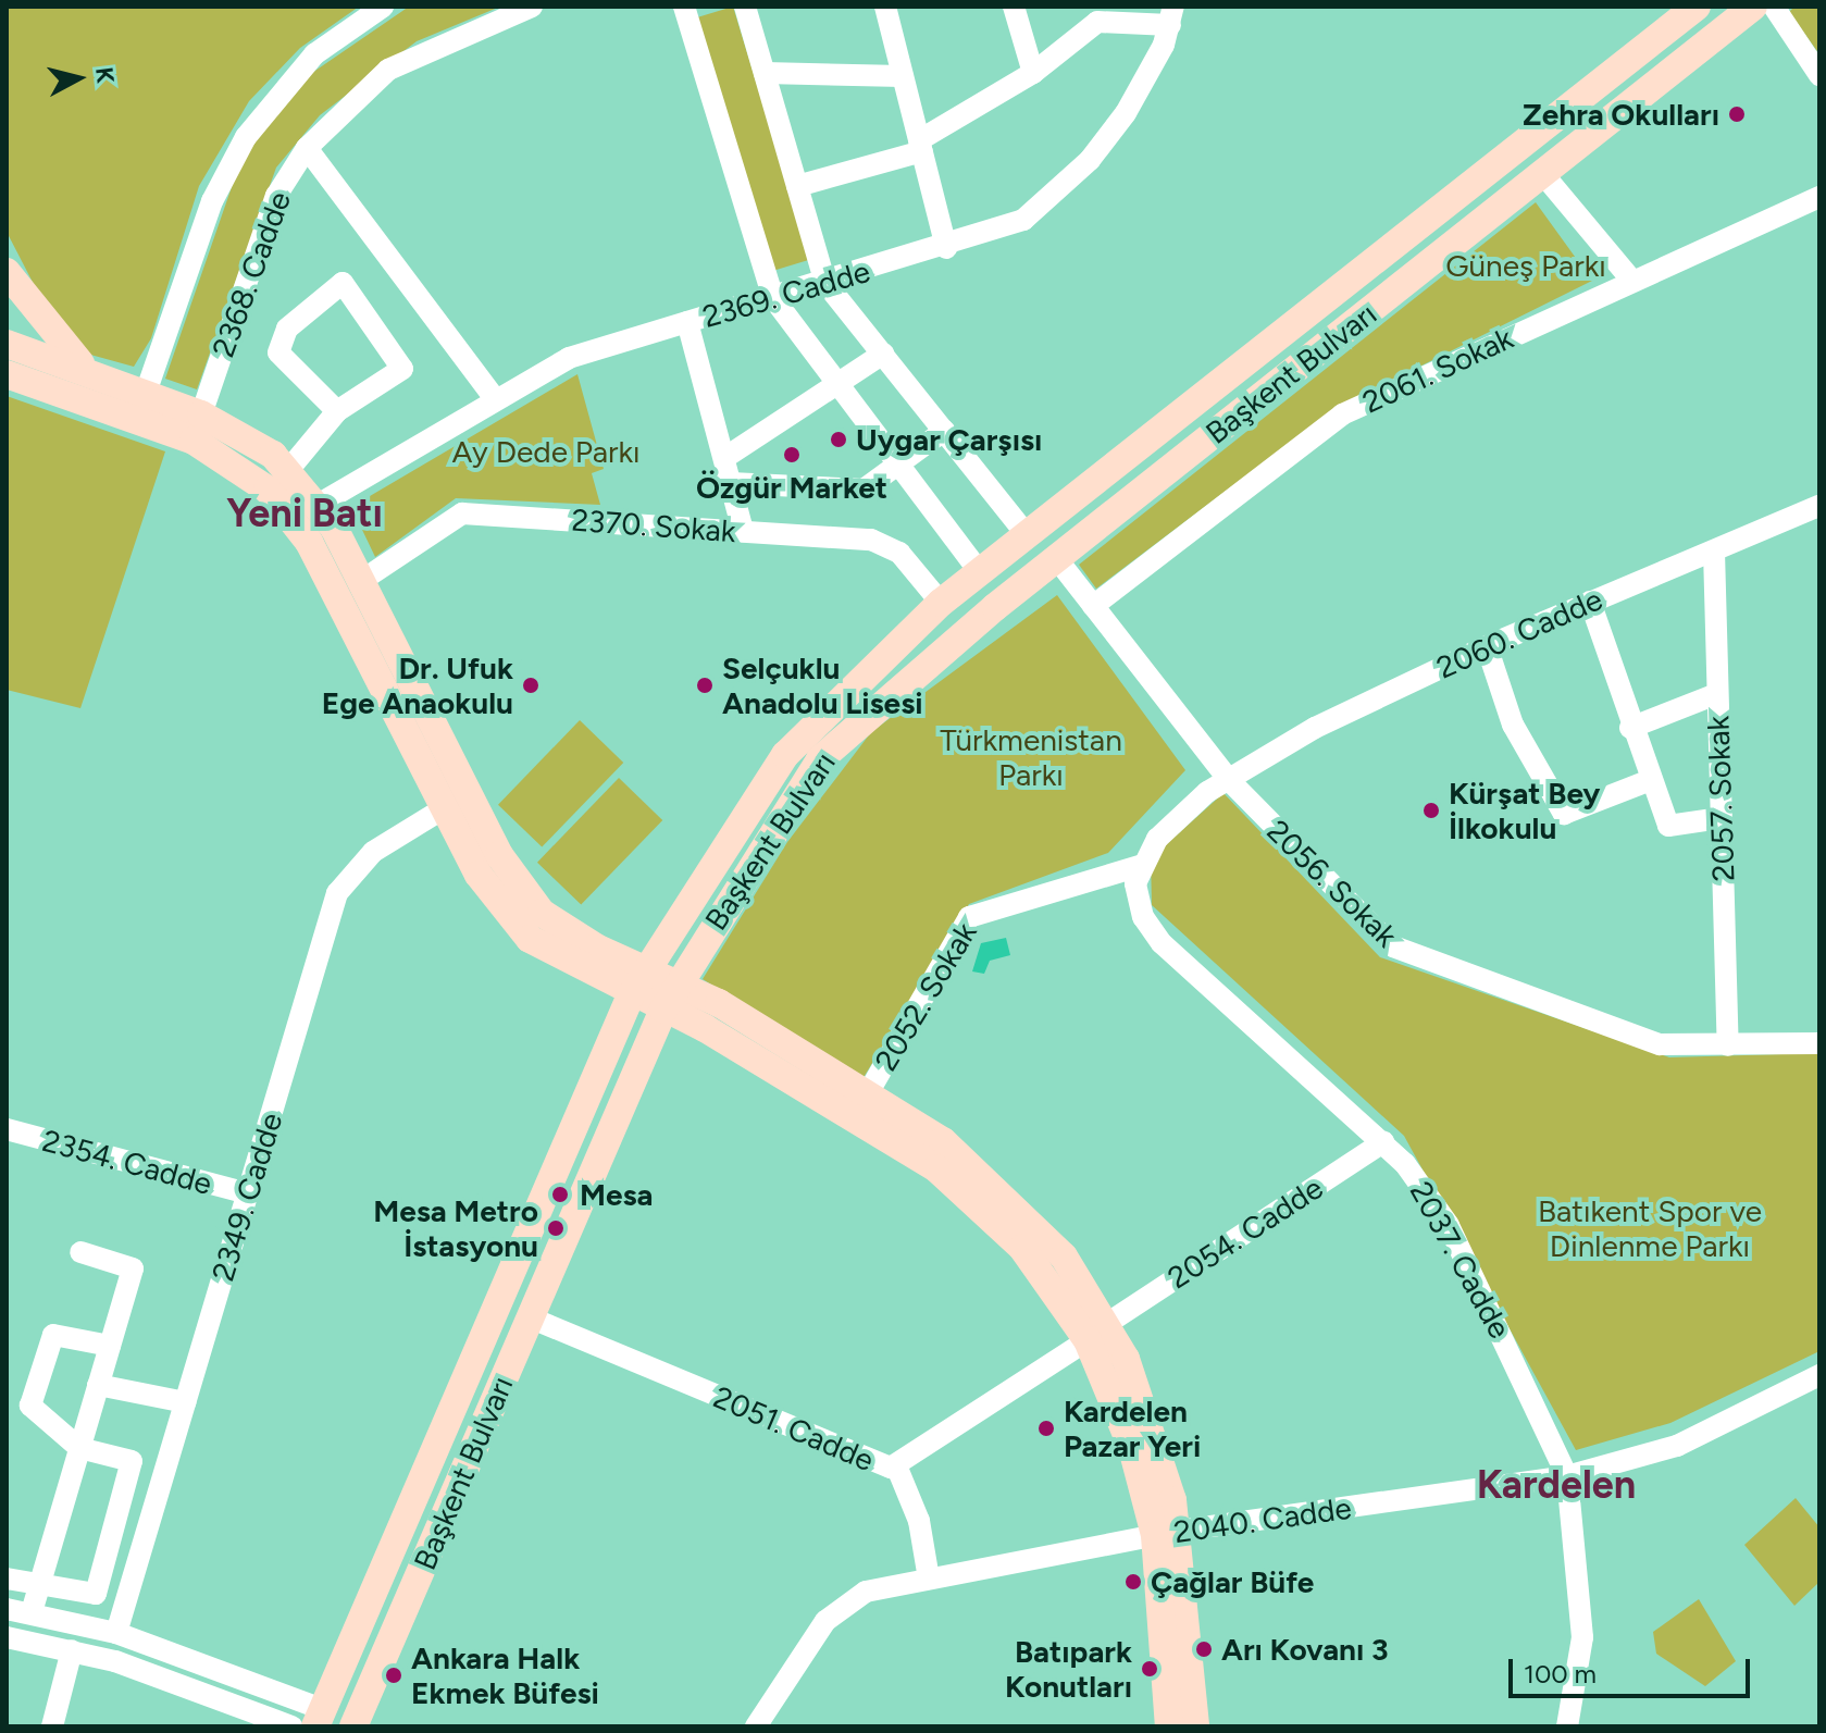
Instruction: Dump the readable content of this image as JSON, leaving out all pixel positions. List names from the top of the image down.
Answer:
{
  "streets": {
    "main road": ["Başkent Bulvarı"],
    "street": [
      "2368. Cadde",
      "2369. Cadde",
      "2061. Sokak",
      "2370. Sokak",
      "2060. Cadde",
      "2057. Sokak",
      "2056. Sokak",
      "2052. Sokak",
      "2354. Cadde",
      "2349. Cadde",
      "2054. Cadde",
      "2037. Cadde",
      "2051. Cadde",
      "2040. Cadde"
    ]
  },
  "crossings": [
    ["2061. Sokak", "2056. Sokak"],
    ["Başkent Bulvarı", "2370. Sokak"],
    ["Başkent Bulvarı", "2056. Sokak"],
    ["Başkent Bulvarı", "2051. Cadde"],
    ["2060. Cadde", "2057. Sokak"],
    ["2060. Cadde", "2056. Sokak"],
    ["2057. Sokak", "2056. Sokak"],
    ["2052. Sokak", "2037. Cadde"],
    ["2354. Cadde", "2349. Cadde"],
    ["2054. Cadde", "2037. Cadde"],
    ["2054. Cadde", "2051. Cadde"],
    ["2037. Cadde", "2040. Cadde"]
  ],
  "districts": ["Yeni Batı", "Kardelen"],
  "parks": [
    "Güneş Parkı",
    "Ay Dede Parkı",
    "Türkmenistan Parkı",
    "Batıkent Spor ve Dinlenme Parkı"
  ],
  "places": [
    "Zehra Okulları",
    "Uygar Çarşısı",
    "Özgür Market",
    "Dr. Ufuk Ege Anaokulu",
    "Selçuklu Anadolu Lisesi",
    "Kürşat Bey İlkokulu",
    "Mesa",
    "Mesa Metro İstasyonu",
    "Kardelen Pazar Yeri",
    "Çağlar Büfe",
    "Arı Kovanı 3",
    "Batıpark Konutları",
    "Ankara Halk Ekmek Büfesi"
  ],
  "scale_bar": "100 m",
  "north": "right"
}
